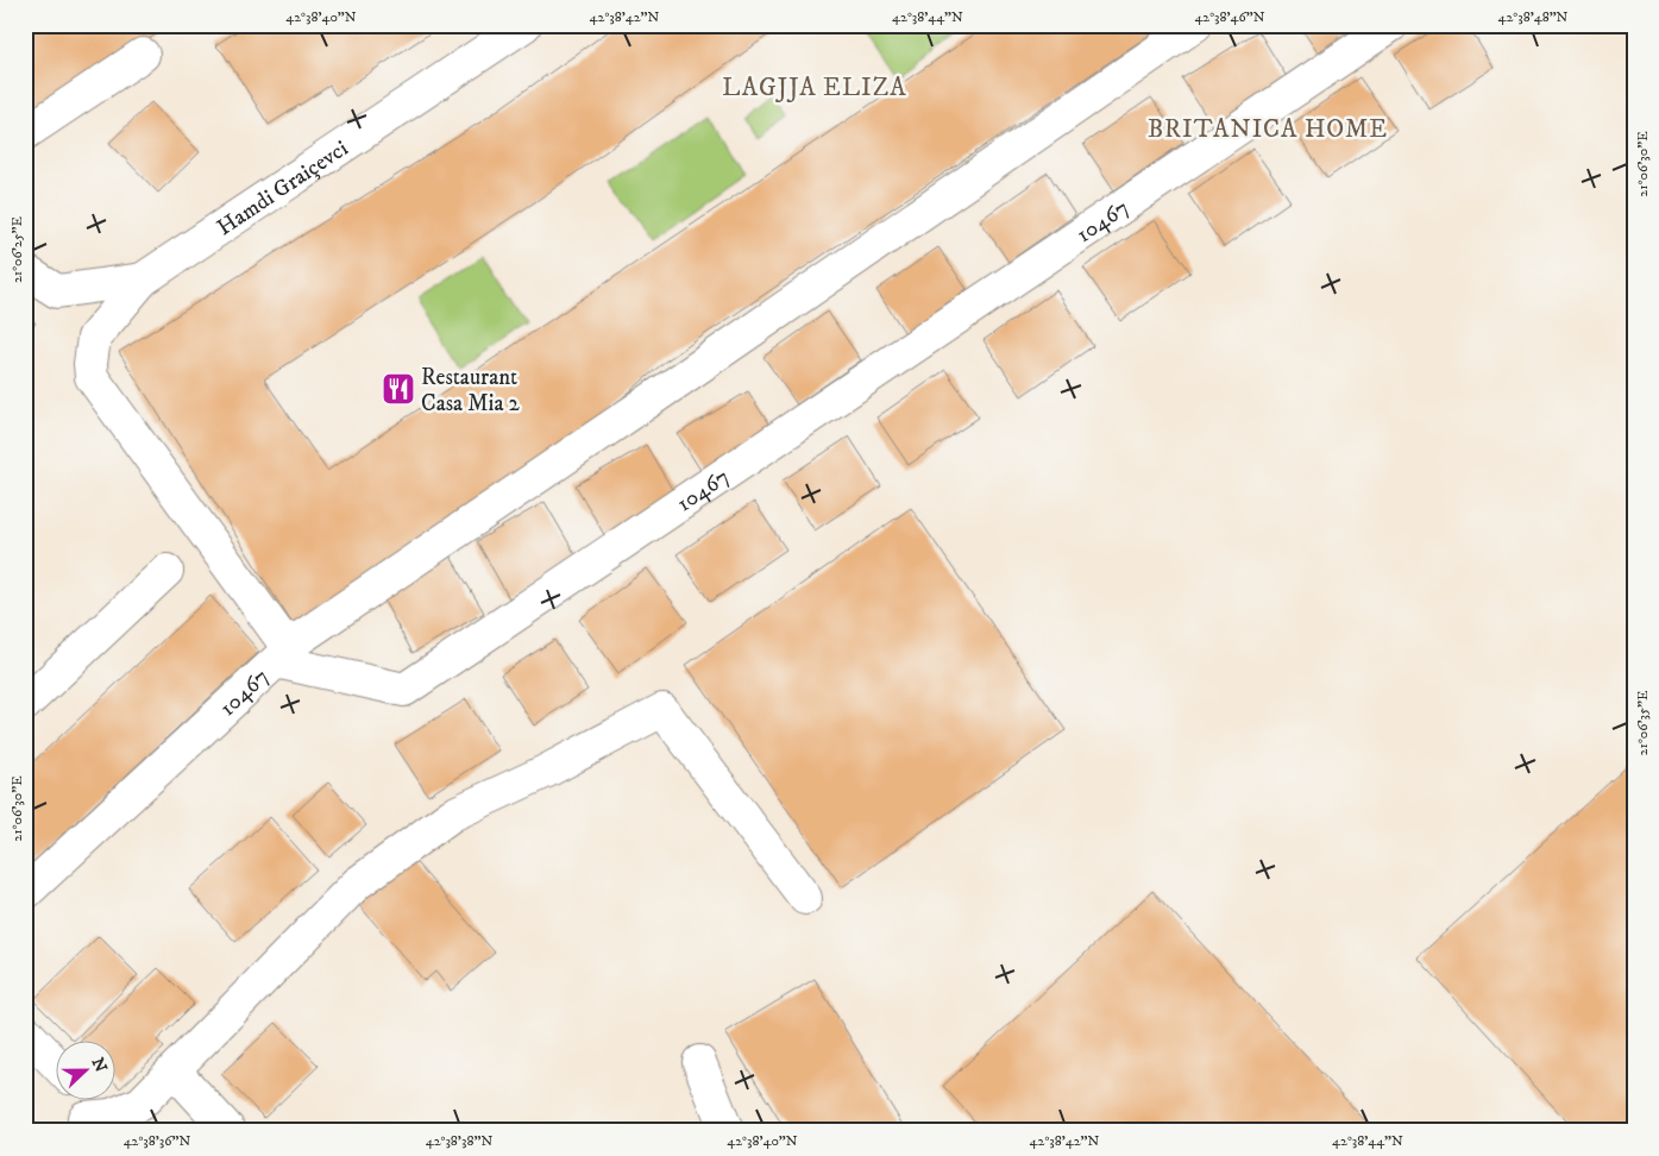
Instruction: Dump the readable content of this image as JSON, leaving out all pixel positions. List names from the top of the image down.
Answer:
{
  "streets": {
    "street": ["Hamdi Graiçevci", "10467"]
  },
  "districts": ["LAGJJA ELIZA", "BRITANICA HOME"],
  "places": {
    "restaurant": ["Restaurant Casa Mia 2"]
  },
  "north": "right",
  "coordinates": [
    "42°38'40\"N",
    "42°38'42\"N",
    "42°38'44\"N",
    "42°38'46\"N",
    "42°38'48\"N",
    "21°06'30\"E",
    "21°06'25\"E",
    "21°06'35\"E",
    "42°38'36\"N",
    "42°38'38\"N"
  ]
}
